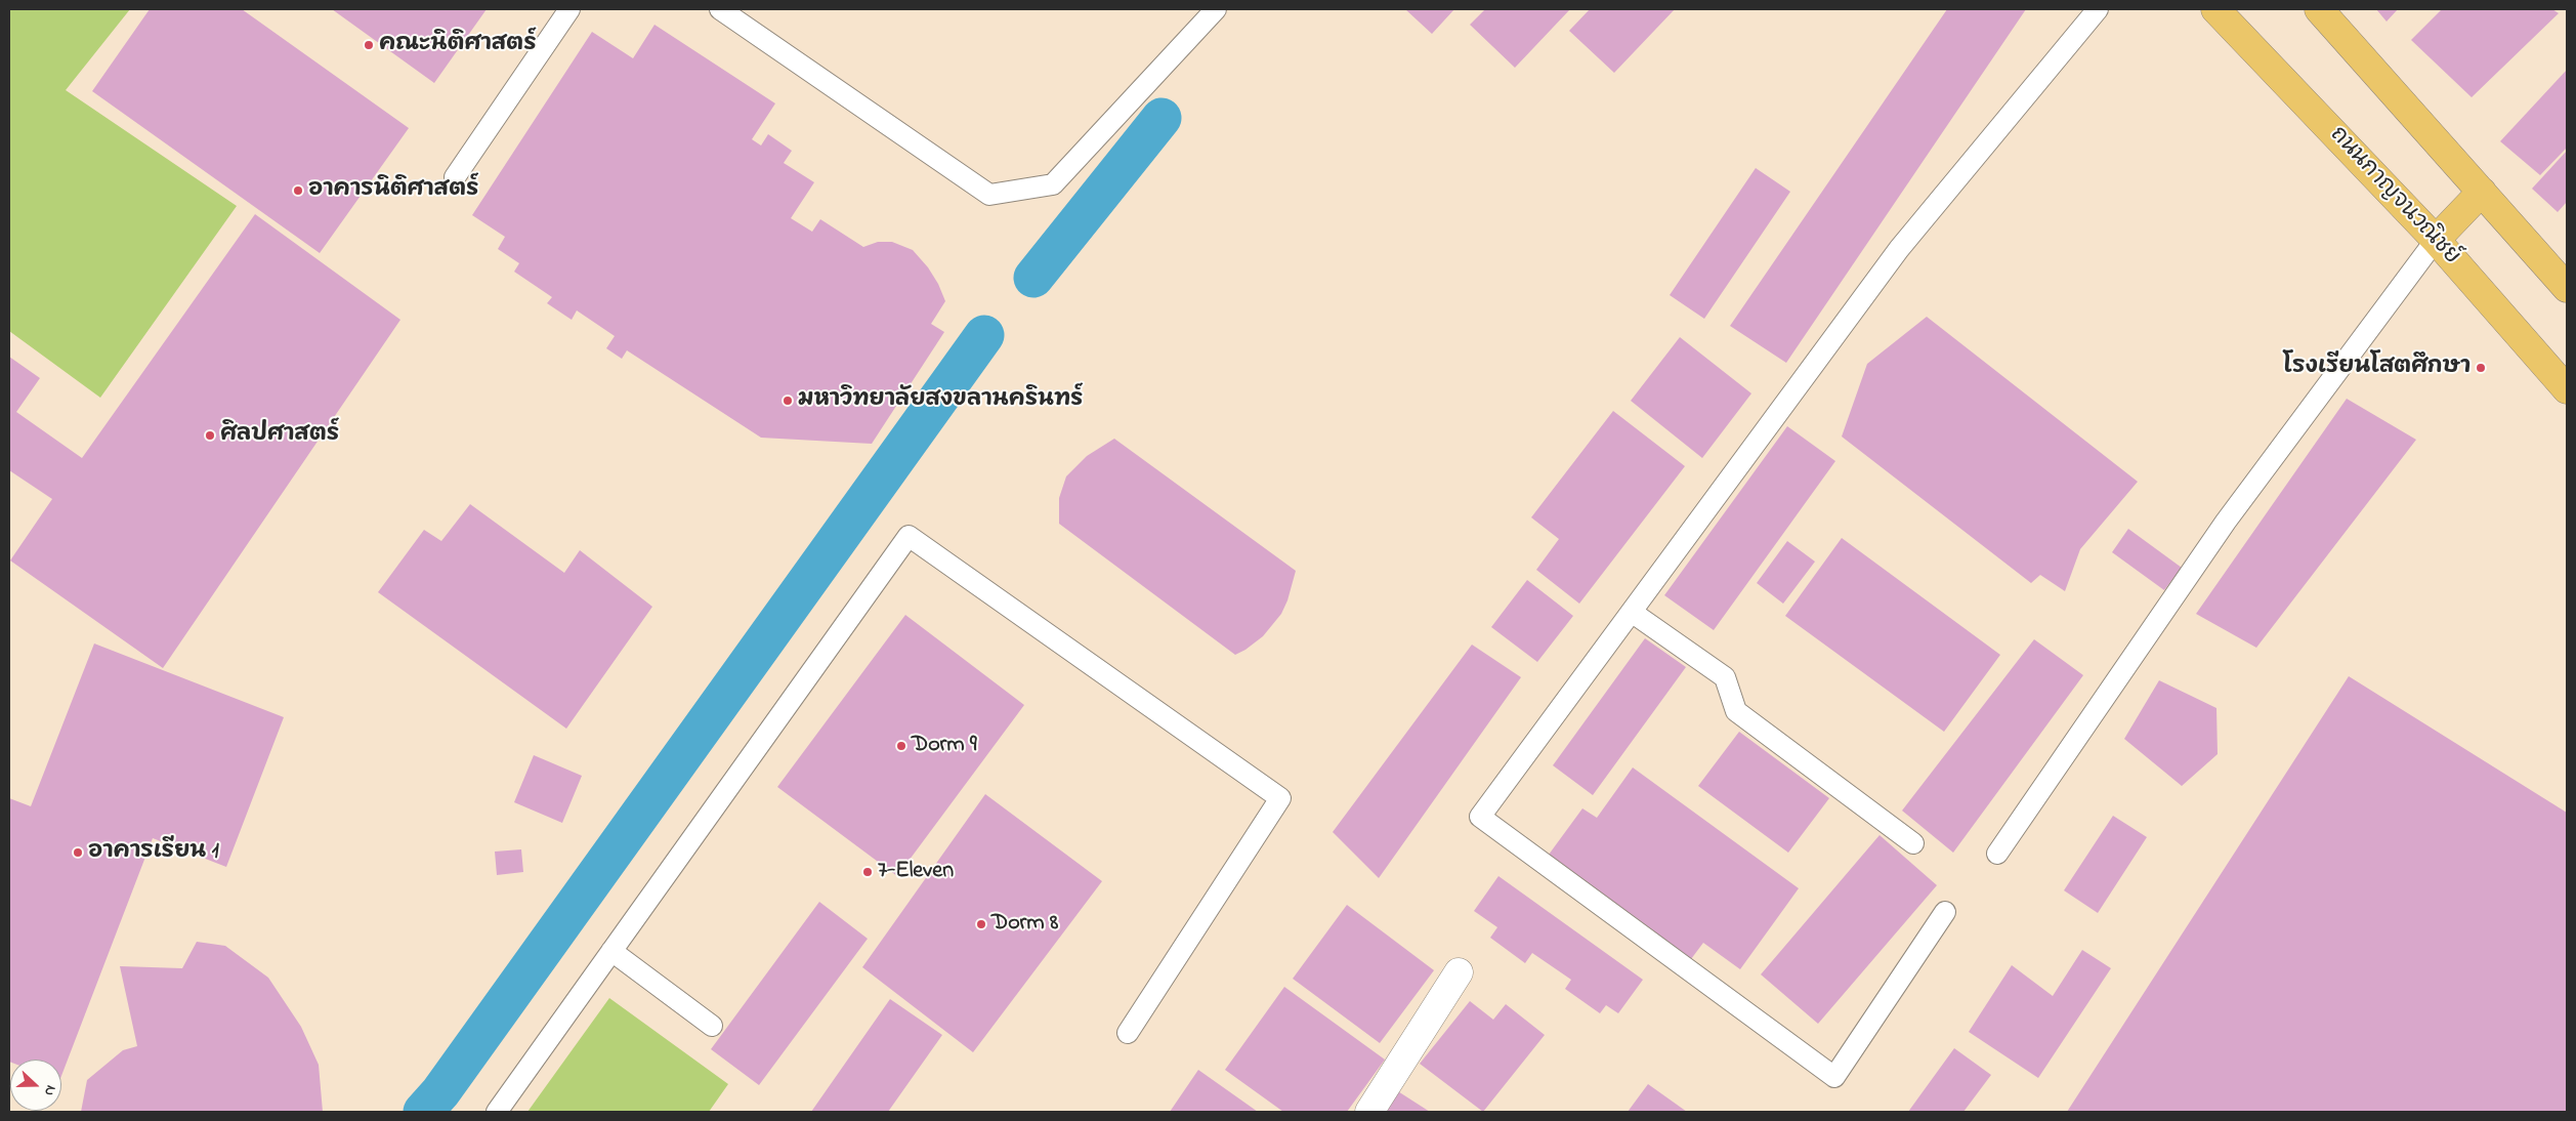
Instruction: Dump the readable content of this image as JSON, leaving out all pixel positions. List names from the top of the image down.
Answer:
{
  "streets": {
    "main road": ["ถนนกาญจนวณิชย์"]
  },
  "places": [
    "คณะนิติศาสตร์",
    "อาคารนิติศาสตร์",
    "โรงเรียนโสตศึกษา",
    "มหาวิทยาลัยสงขลานครินทร์",
    "ศิลปศาสตร์",
    "Dorm 9",
    "อาคารเรียน 1",
    "7-Eleven",
    "Dorm 8"
  ],
  "north": "right"
}
